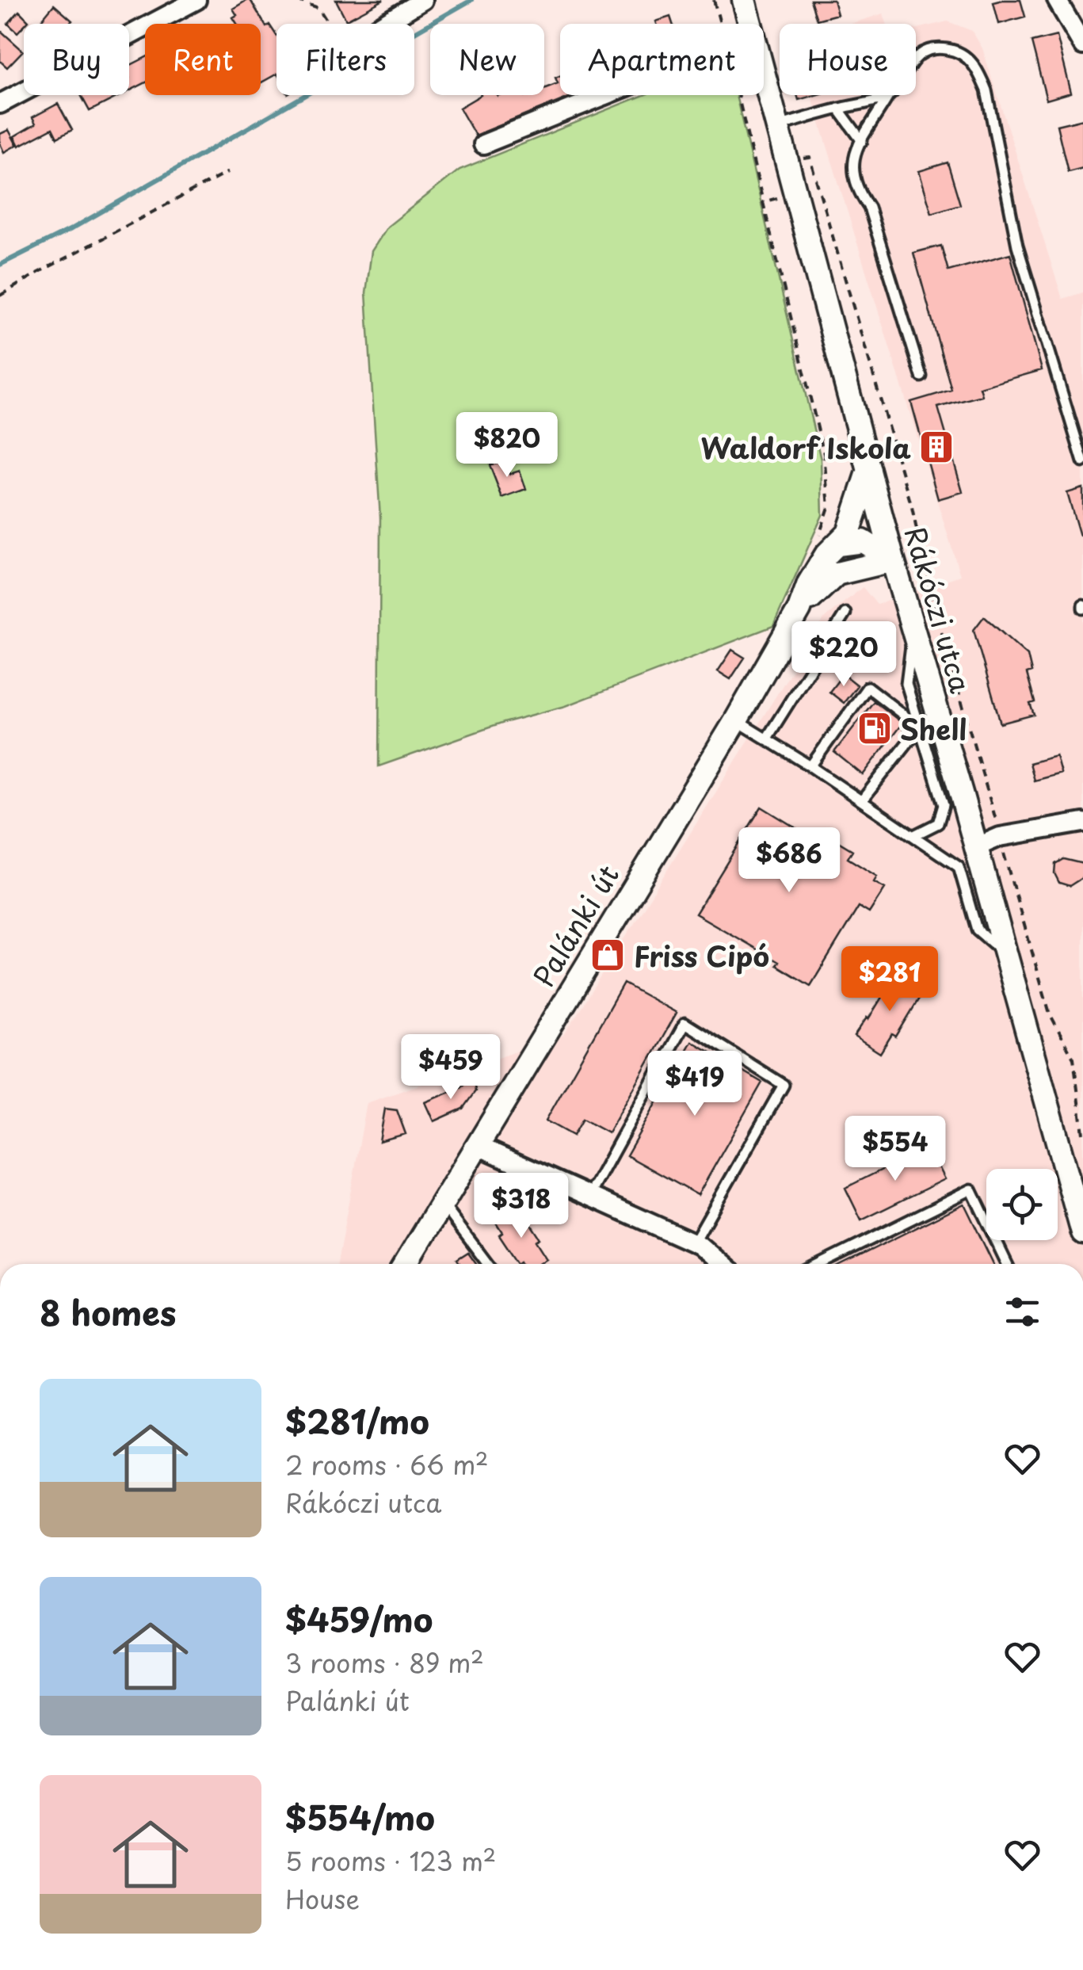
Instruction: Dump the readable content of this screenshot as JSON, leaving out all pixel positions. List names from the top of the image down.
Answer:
{
  "streets": {
    "street": ["Rákóczi utca", "Palánki út"]
  },
  "crossings": [
    ["Rákóczi utca", "Palánki út"]
  ],
  "places": {
    "building": ["Waldorf Iskola"],
    "fuel station": ["Shell"],
    "shop": ["Friss Cipó"]
  },
  "page": {
    "chip": [
      "Buy",
      "Rent",
      "Filters",
      "New",
      "Apartment",
      "House"
    ],
    "price": [
      "$820",
      "$220",
      "$686",
      "$281",
      "$459",
      "$419",
      "$554",
      "$318"
    ],
    "heading": "8 homes",
    "list": [
      {
        "name": "$281/mo",
        "note": "2 rooms · 66 m² · Rákóczi utca"
      },
      {
        "name": "$459/mo",
        "note": "3 rooms · 89 m² · Palánki út"
      },
      {
        "name": "$554/mo",
        "note": "5 rooms · 123 m² · House"
      }
    ]
  }
}
